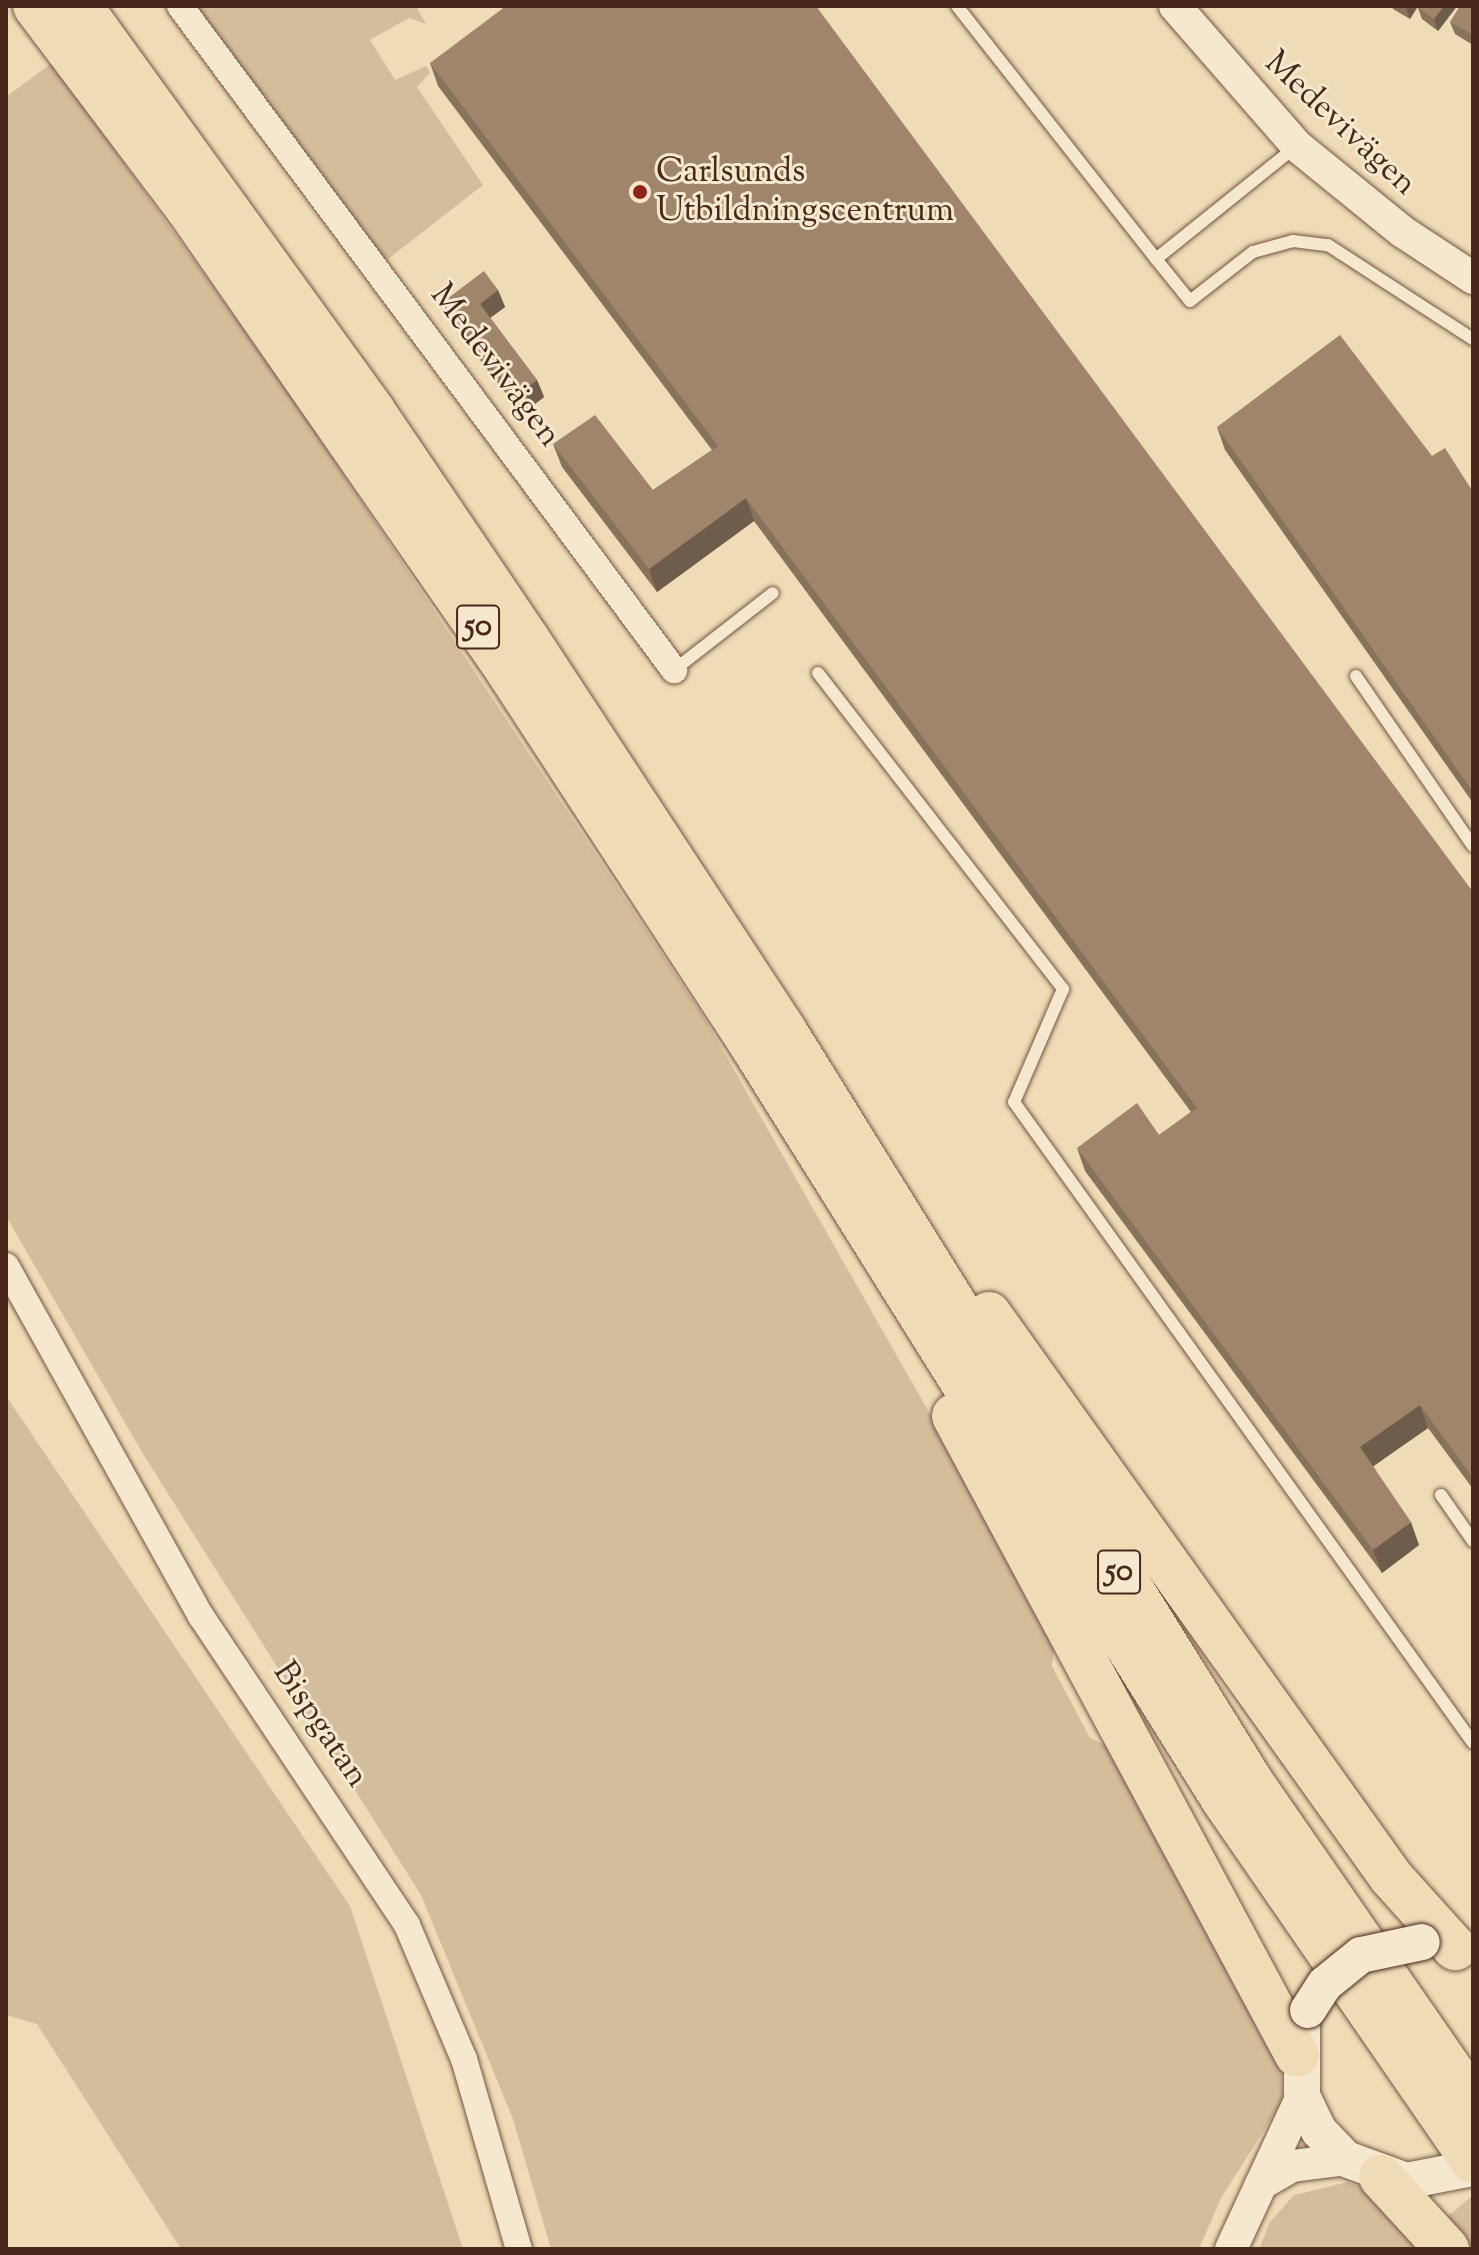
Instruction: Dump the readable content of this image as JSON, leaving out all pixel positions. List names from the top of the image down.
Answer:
{
  "streets": {
    "highway": ["50"],
    "street": ["Medevivägen", "Bispgatan"]
  },
  "places": ["Carlsunds Utbildningscentrum"]
}
